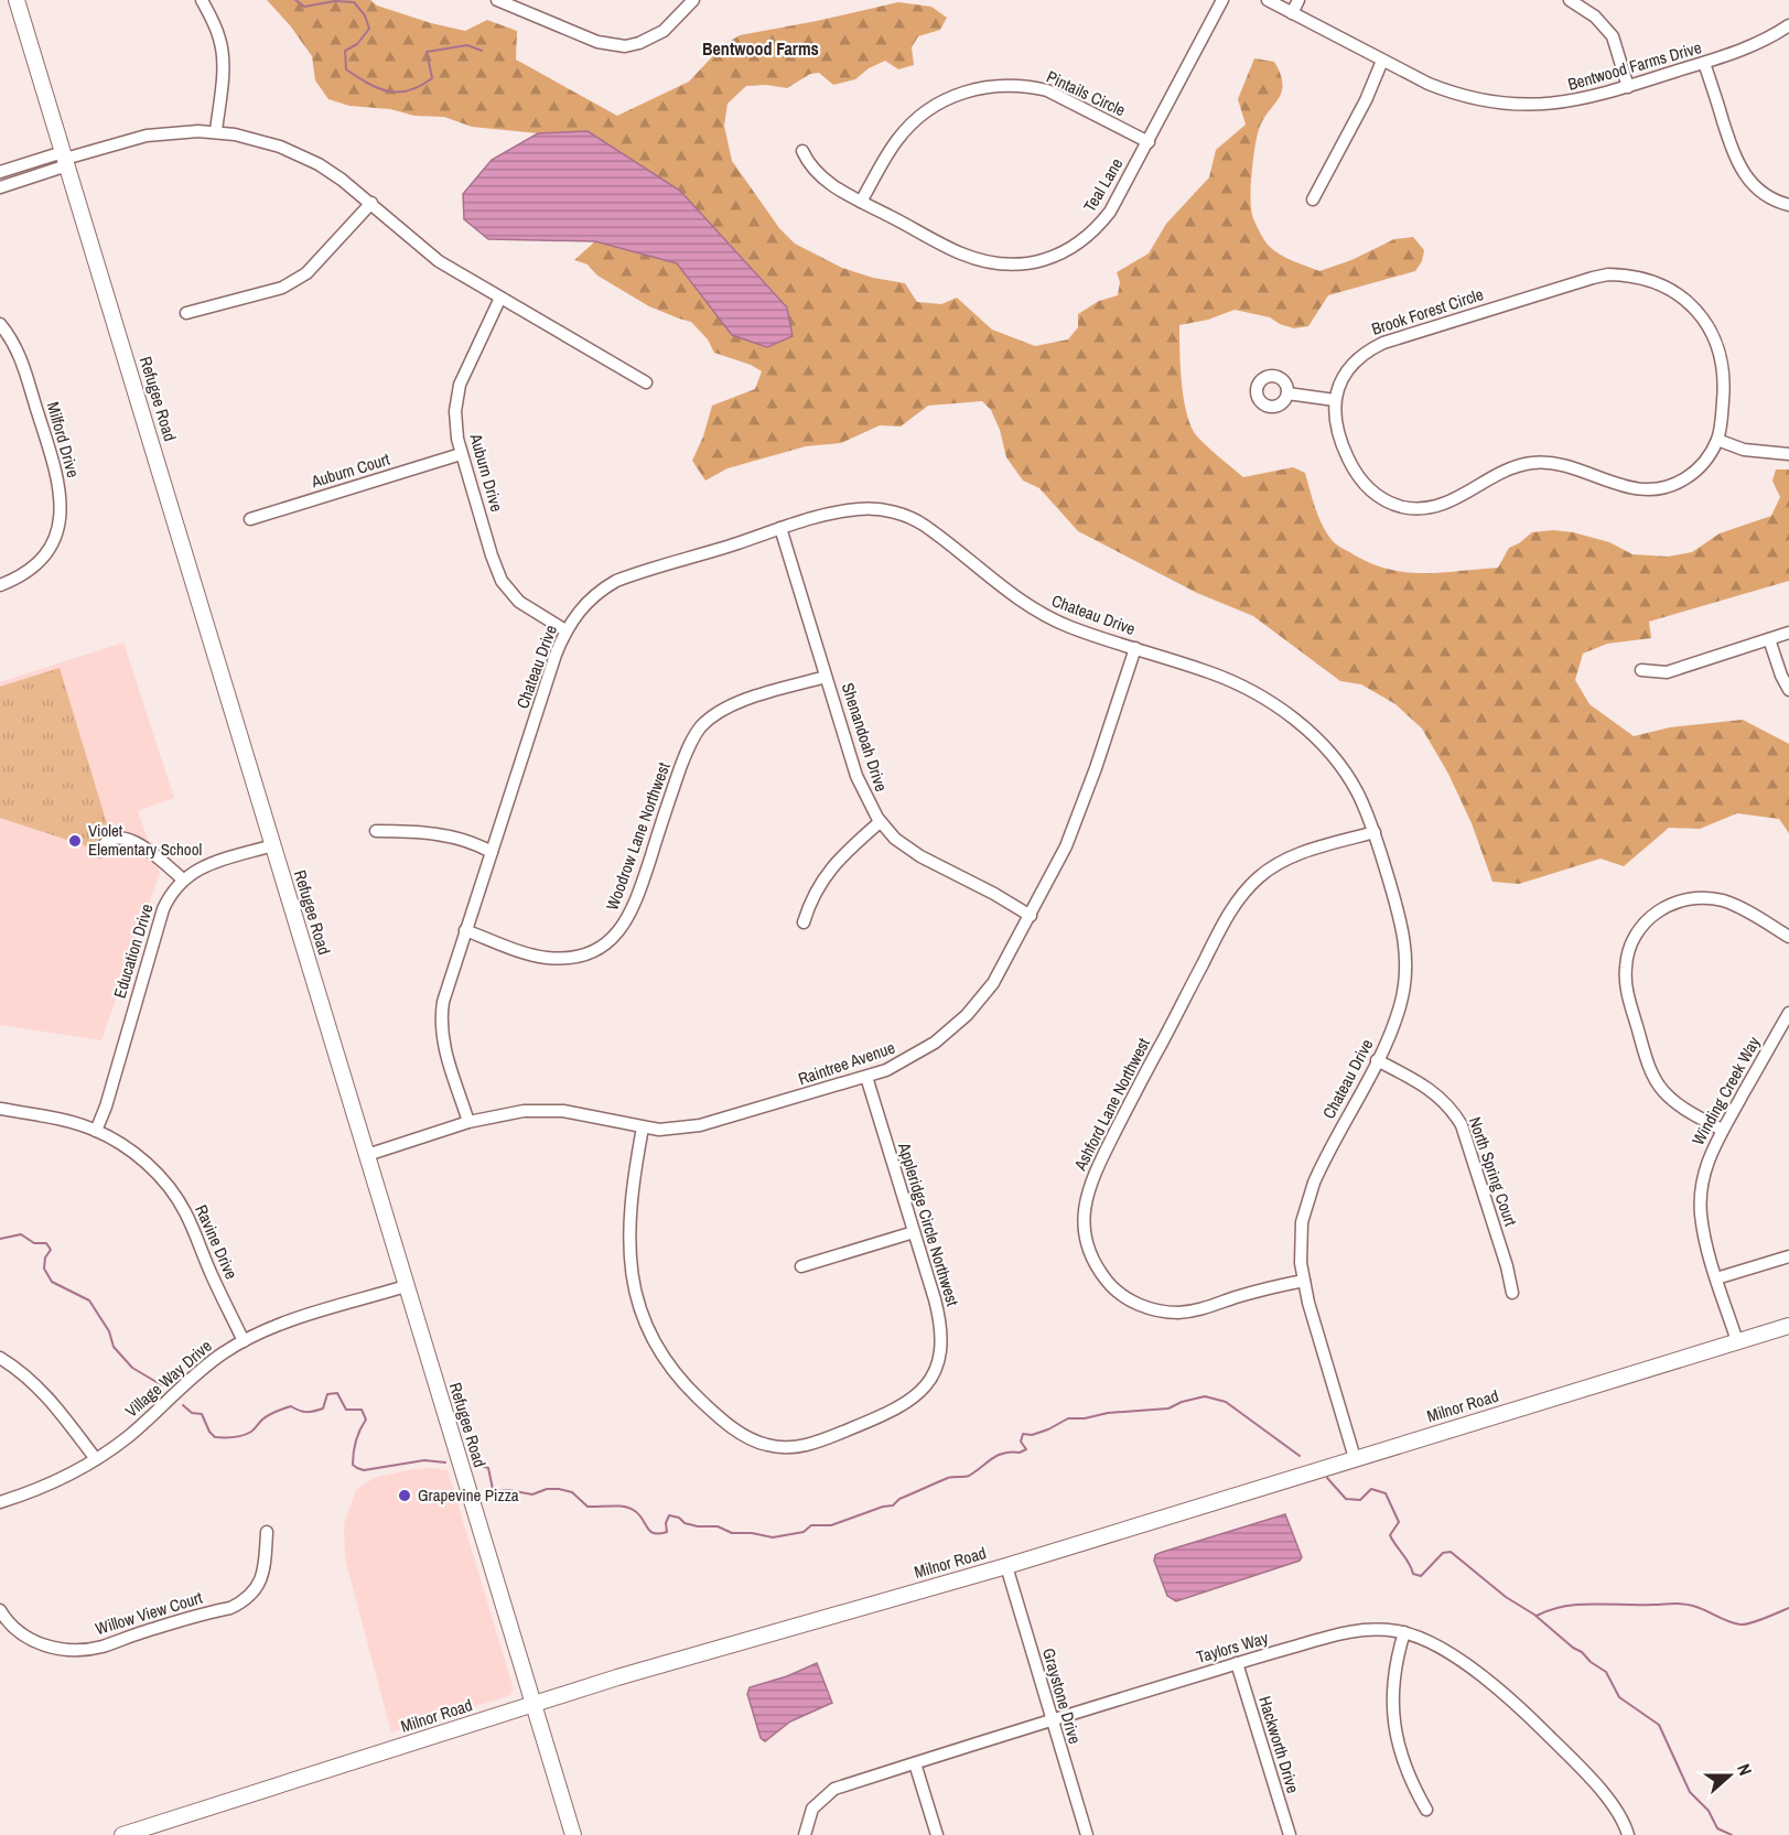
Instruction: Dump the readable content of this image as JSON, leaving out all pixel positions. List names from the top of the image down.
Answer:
{
  "streets": {
    "main road": ["Refugee Road", "Milnor Road"],
    "street": [
      "Bentwood Farms Drive",
      "Pintails Circle",
      "Teal Lane",
      "Brook Forest Circle",
      "Milford Drive",
      "Auburn Court",
      "Auburn Drive",
      "Chateau Drive",
      "Shenandoah Drive",
      "Woodrow Lane Northwest",
      "Education Drive",
      "Raintree Avenue",
      "Winding Creek Way",
      "Ashford Lane Northwest",
      "North Spring Court",
      "Appleridge Circle Northwest",
      "Ravine Drive",
      "Village Way Drive",
      "Willow View Court",
      "Taylors Way",
      "Graystone Drive",
      "Hackworth Drive"
    ]
  },
  "crossings": [
    ["Pintails Circle", "Teal Lane"],
    ["Refugee Road", "Education Drive"],
    ["Refugee Road", "Raintree Avenue"],
    ["Refugee Road", "Village Way Drive"],
    ["Refugee Road", "Milnor Road"],
    ["Auburn Court", "Auburn Drive"],
    ["Auburn Drive", "Chateau Drive"],
    ["Chateau Drive", "Shenandoah Drive"],
    ["Chateau Drive", "Woodrow Lane Northwest"],
    ["Chateau Drive", "Raintree Avenue"],
    ["Chateau Drive", "Ashford Lane Northwest"],
    ["Chateau Drive", "North Spring Court"],
    ["Chateau Drive", "Milnor Road"],
    ["Shenandoah Drive", "Woodrow Lane Northwest"],
    ["Shenandoah Drive", "Raintree Avenue"],
    ["Education Drive", "Ravine Drive"],
    ["Raintree Avenue", "Appleridge Circle Northwest"],
    ["Winding Creek Way", "Milnor Road"],
    ["Ravine Drive", "Village Way Drive"],
    ["Milnor Road", "Graystone Drive"],
    ["Taylors Way", "Graystone Drive"],
    ["Taylors Way", "Hackworth Drive"]
  ],
  "districts": ["Bentwood Farms"],
  "places": ["Violet Elementary School", "Grapevine Pizza"],
  "north": "right"
}
